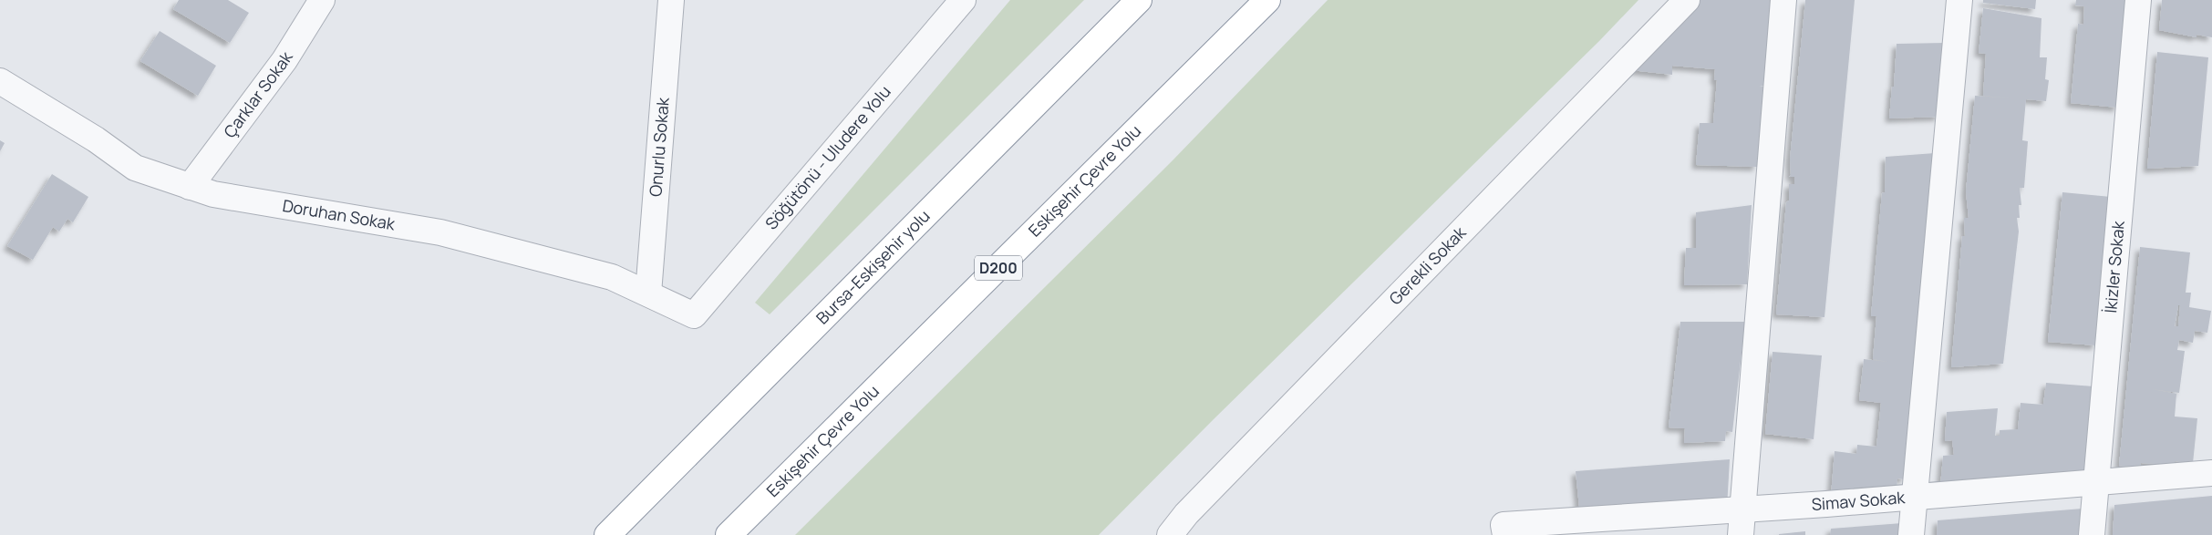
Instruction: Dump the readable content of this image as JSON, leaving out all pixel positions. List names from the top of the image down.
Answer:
{
  "streets": {
    "highway": ["Eskişehir Çevre Yolu", "Bursa-Eskişehir yolu", "D200"],
    "street": [
      "Çarklar Sokak",
      "Onurlu Sokak",
      "Söğütönü - Uludere Yolu",
      "Doruhan Sokak",
      "Gerekli Sokak",
      "İkizler Sokak",
      "Simav Sokak"
    ]
  },
  "crossings": [
    ["Çarklar Sokak", "Doruhan Sokak"],
    ["Onurlu Sokak", "Doruhan Sokak"],
    ["Söğütönü - Uludere Yolu", "Doruhan Sokak"],
    ["İkizler Sokak", "Simav Sokak"]
  ]
}
